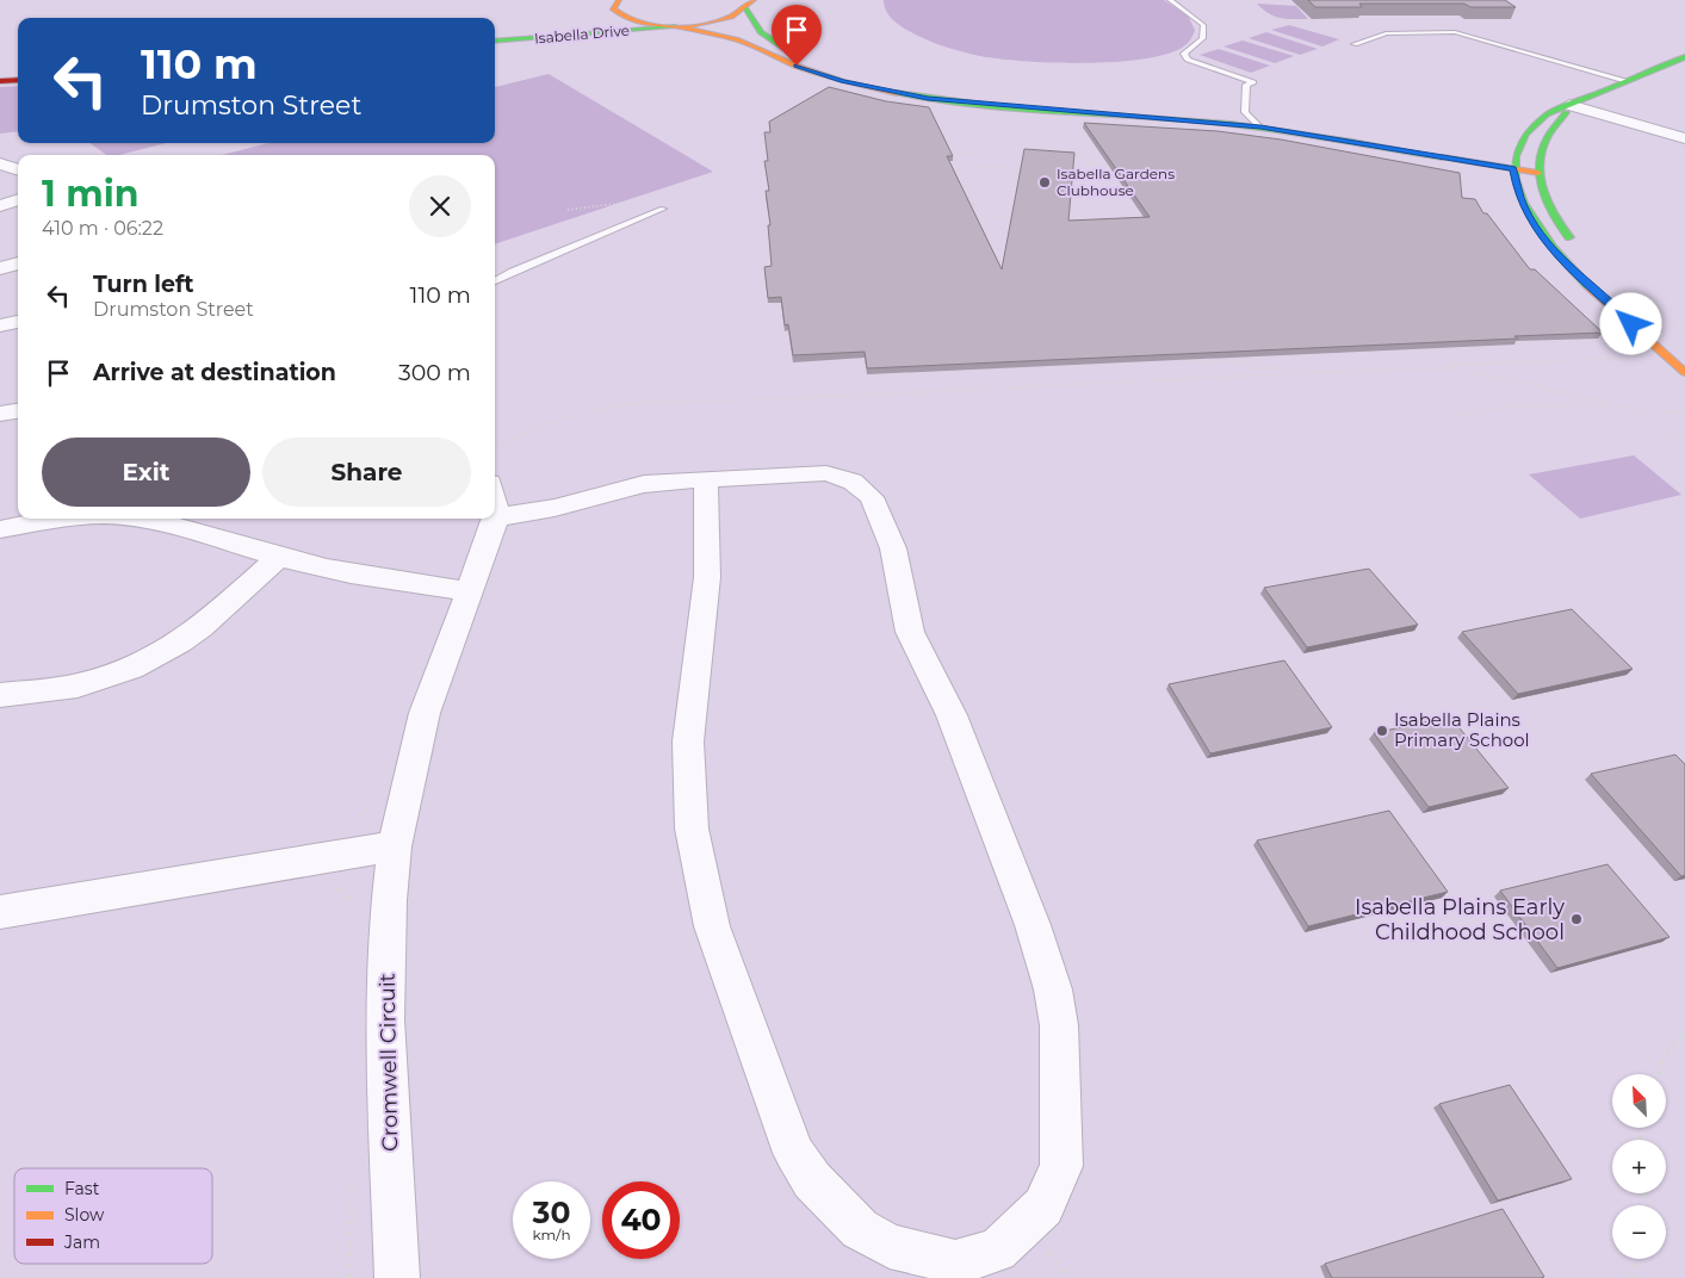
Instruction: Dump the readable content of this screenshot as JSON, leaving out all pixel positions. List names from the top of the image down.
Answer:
{
  "streets": {
    "street": ["Isabella Drive", "Cromwell Circuit"]
  },
  "places": ["Isabella Gardens Clubhouse", "Isabella Plains Primary School", "Isabella Plains Early Childhood School"],
  "legend": ["Fast", "Slow", "Jam"],
  "north": "top left",
  "page": {
    "turn": ["110 m", "Drumston Street"],
    "heading": ["1 min", "410 m · 06:22"],
    "list": [
      {
        "name": "Turn left",
        "note": "Drumston Street",
        "value": "110 m"
      },
      {
        "name": "Arrive at destination",
        "value": "300 m"
      }
    ],
    "buttons": ["Exit", "Share"],
    "map_buttons": ["+", "−"],
    "speed": "30 km/h",
    "limit": "40"
  }
}
